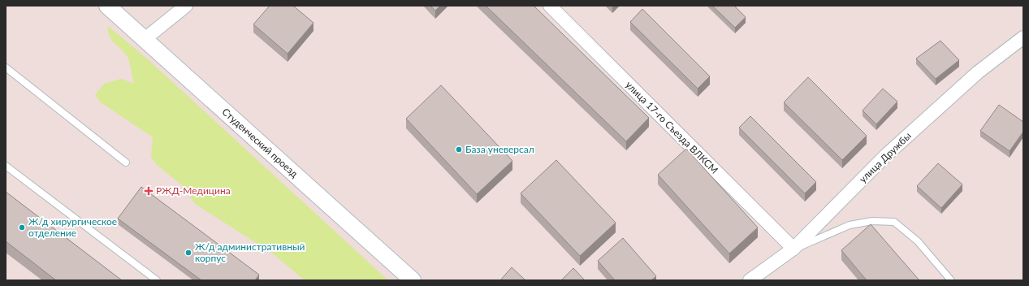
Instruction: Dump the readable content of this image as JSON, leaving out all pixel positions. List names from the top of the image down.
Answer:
{
  "streets": {
    "street": ["улица 17-го Съезда ВЛКСМ", "Студенческий проезд", "улица Дружбы"]
  },
  "crossings": [
    ["улица 17-го Съезда ВЛКСМ", "улица Дружбы"]
  ],
  "places": {
    "other": ["База уневерсал", "Ж/д хирургическое отделение", "Ж/д административный корпус"],
    "health": ["РЖД-Медицина"]
  }
}
